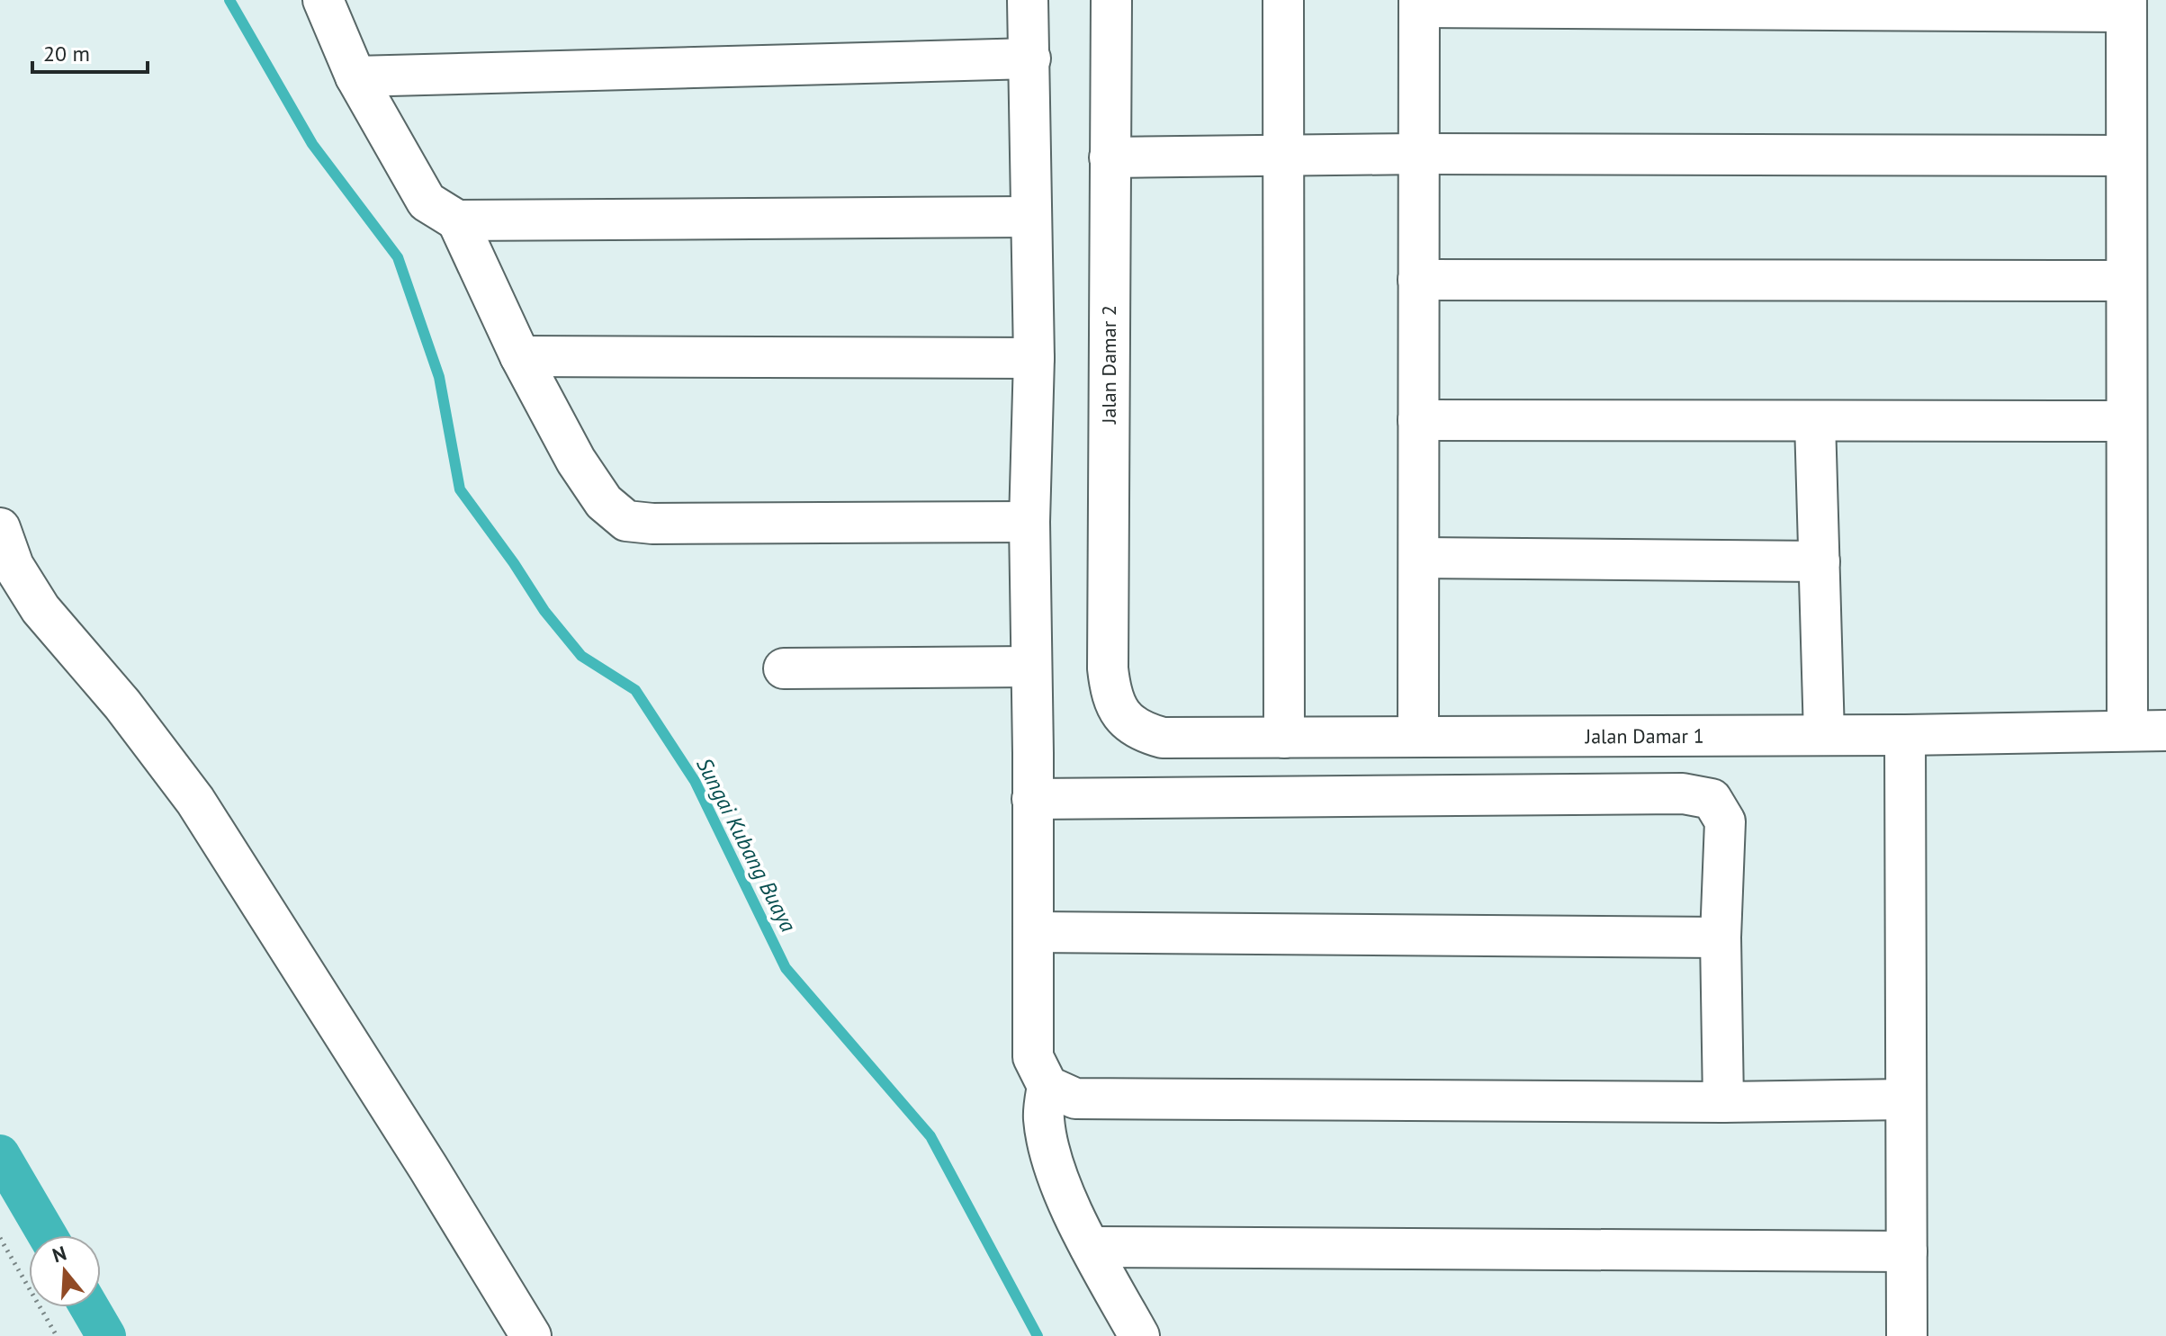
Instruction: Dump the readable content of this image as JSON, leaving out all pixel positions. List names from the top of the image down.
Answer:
{
  "streets": {
    "street": ["Jalan Damar 2", "Jalan Damar 1"]
  },
  "crossings": [
    ["Jalan Damar 2", "Jalan Damar 1"]
  ],
  "water": ["Sungai Kubang Buaya"],
  "scale_bar": "20 m",
  "north": "top"
}
